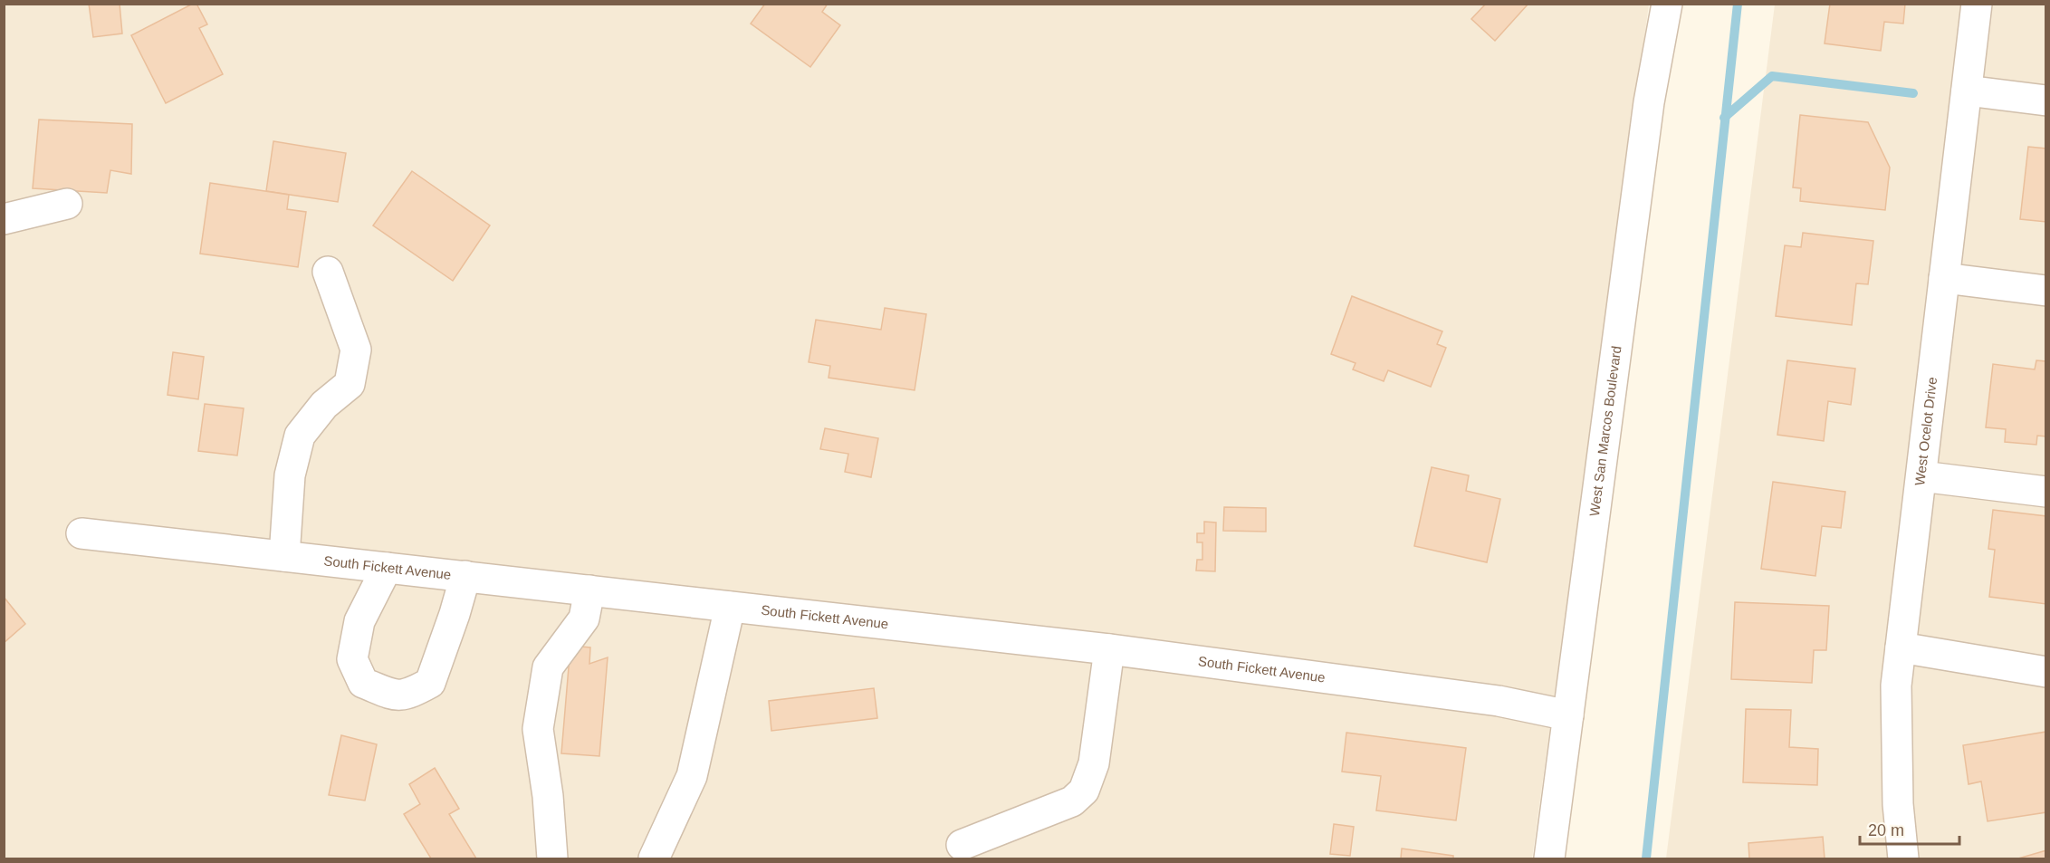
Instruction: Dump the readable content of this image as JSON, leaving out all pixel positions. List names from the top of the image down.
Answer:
{
  "streets": {
    "street": ["West San Marcos Boulevard", "West Ocelot Drive", "South Fickett Avenue"]
  },
  "crossings": [
    ["West San Marcos Boulevard", "South Fickett Avenue"]
  ],
  "scale_bar": "20 m"
}
